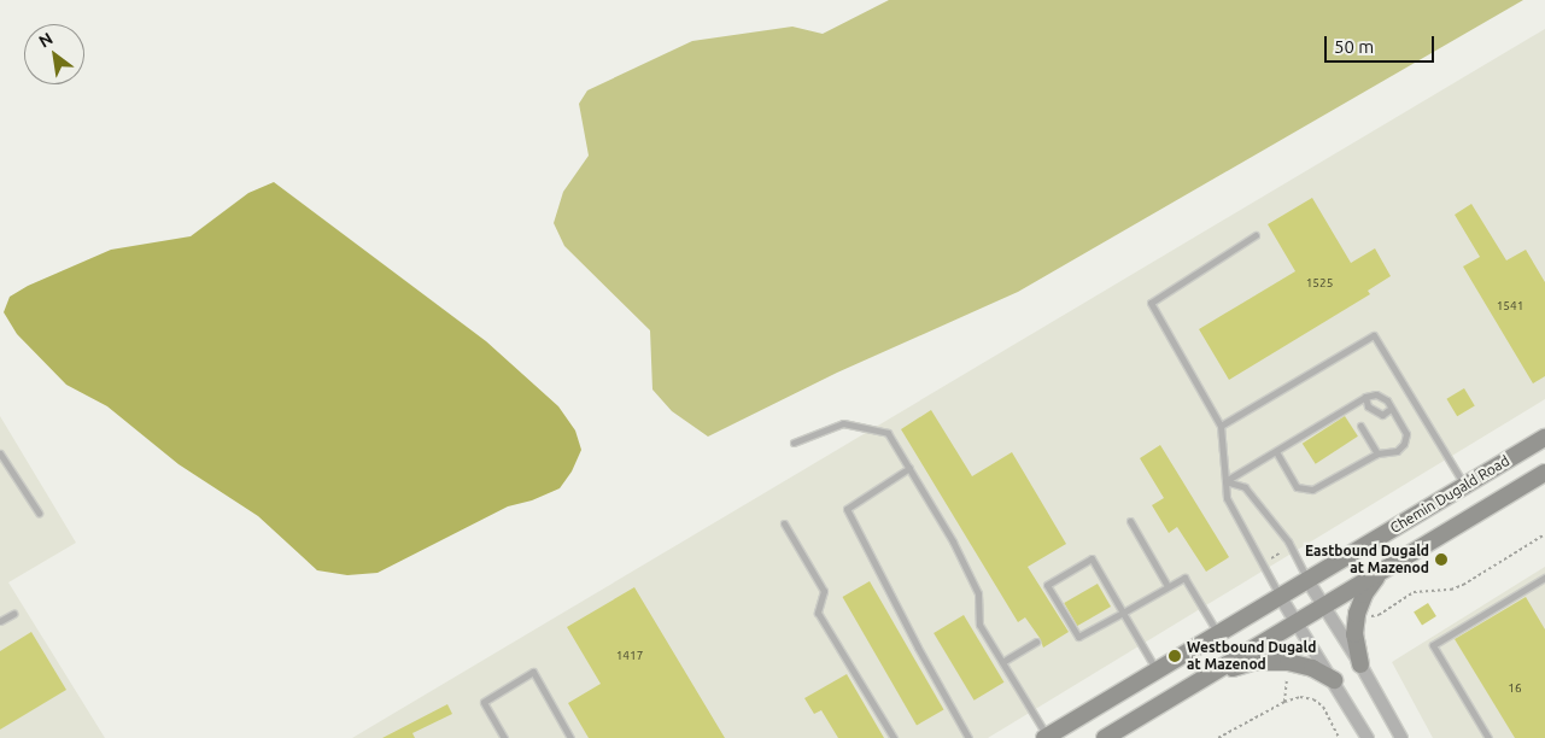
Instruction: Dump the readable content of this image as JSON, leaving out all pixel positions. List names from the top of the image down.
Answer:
{
  "streets": {
    "main road": ["Chemin Dugald Road"]
  },
  "places": ["Eastbound Dugald at Mazenod", "Westbound Dugald at Mazenod"],
  "house_numbers": [
    "1525",
    "1541",
    "1417",
    "16"
  ],
  "scale_bar": "50 m",
  "north": "top left"
}
